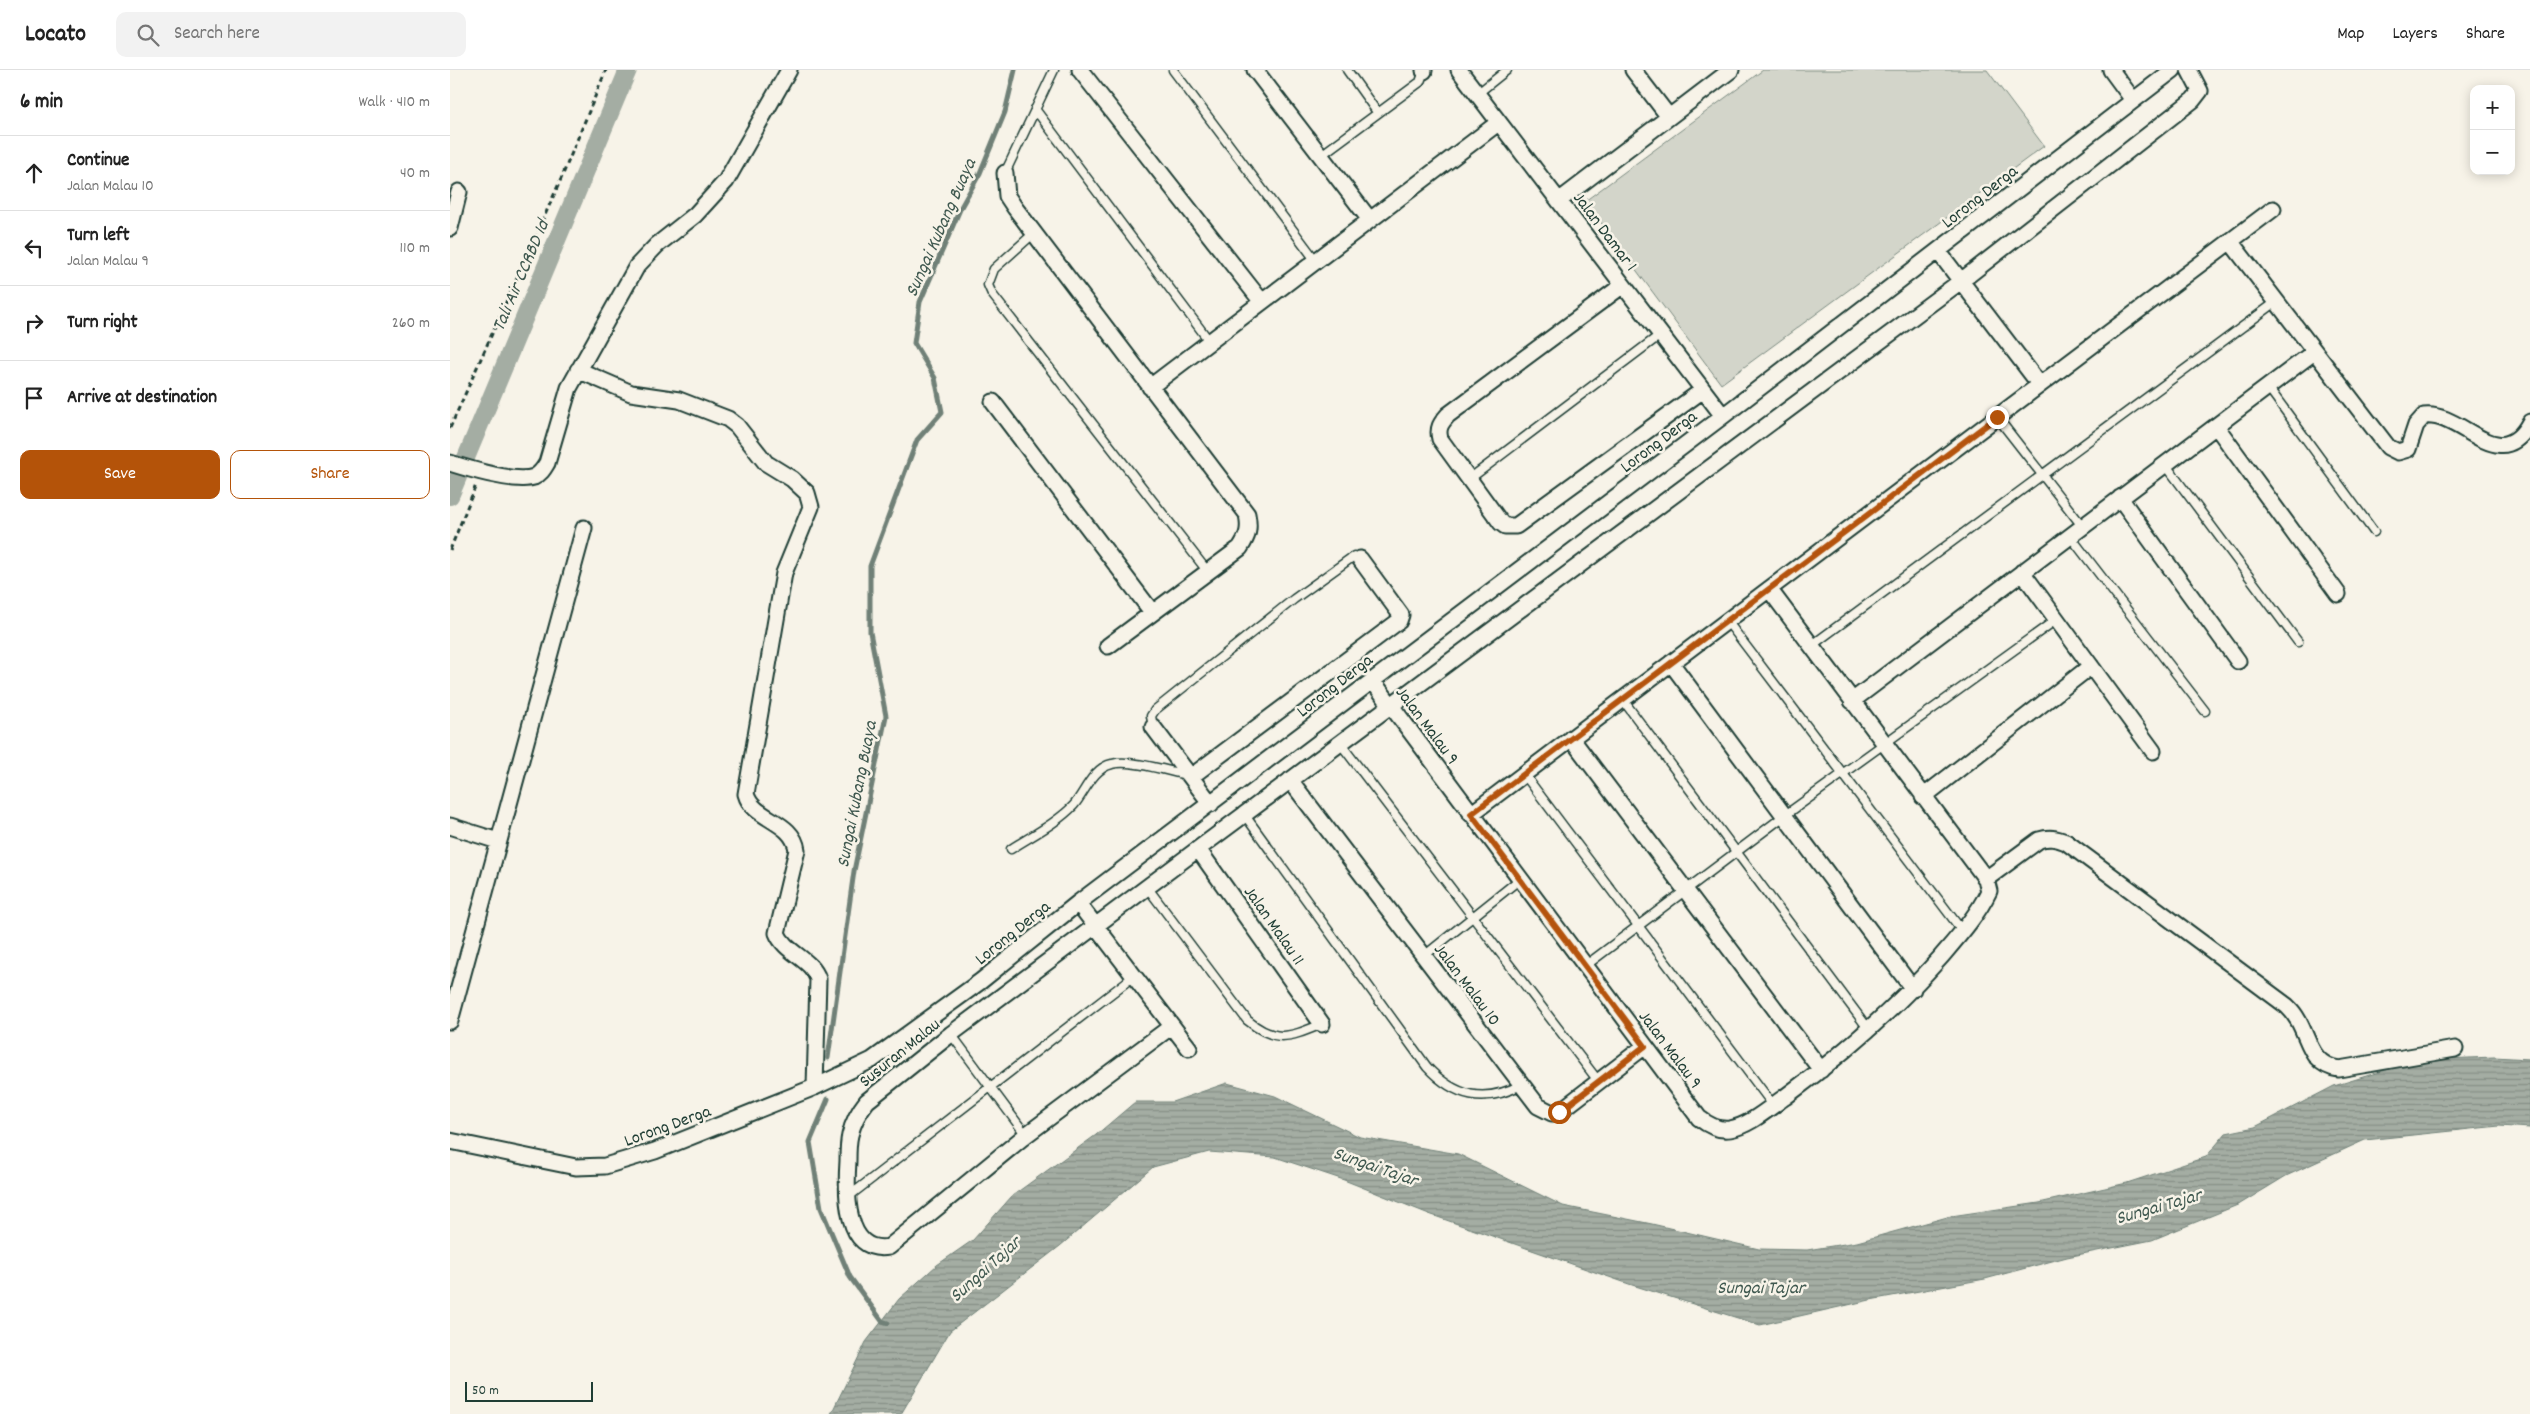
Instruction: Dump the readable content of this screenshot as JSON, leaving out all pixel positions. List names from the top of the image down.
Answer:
{
  "streets": {
    "street": [
      "Lorong Derga",
      "Jalan Damar 1",
      "Jalan Malau 9",
      "Jalan Malau 11",
      "Jalan Malau 10",
      "Susuran Malau"
    ]
  },
  "crossings": [
    ["Lorong Derga", "Jalan Damar 1"],
    ["Lorong Derga", "Jalan Malau 9"],
    ["Jalan Malau 9", "Jalan Malau 10"],
    ["Jalan Malau 9", "Susuran Malau"],
    ["Jalan Malau 11", "Susuran Malau"],
    ["Jalan Malau 10", "Susuran Malau"]
  ],
  "water": ["Sungai Kubang Buaya", "Tali Air CCRBD 1d", "Sungai Tajar"],
  "scale_bar": "50 m",
  "page": {
    "header": "Locato",
    "search": "Search here",
    "nav": ["Map", "Layers", "Share"],
    "heading": ["6 min", "Walk · 410 m"],
    "map_buttons": ["+", "−"],
    "list": [
      ["Continue", "Jalan Malau 10", "40 m"],
      ["Turn left", "Jalan Malau 9", "110 m"],
      ["Turn right", "260 m"],
      "Arrive at destination"
    ],
    "buttons": ["Save", "Share"],
    "scale": "50 m"
  }
}
